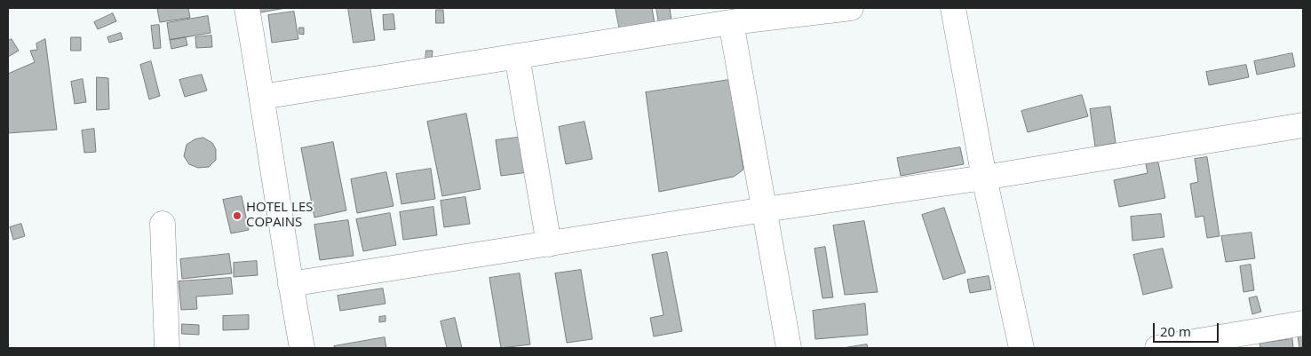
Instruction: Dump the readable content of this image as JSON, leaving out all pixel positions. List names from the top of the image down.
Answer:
{
  "places": ["HOTEL LES COPAINS"],
  "scale_bar": "20 m"
}
